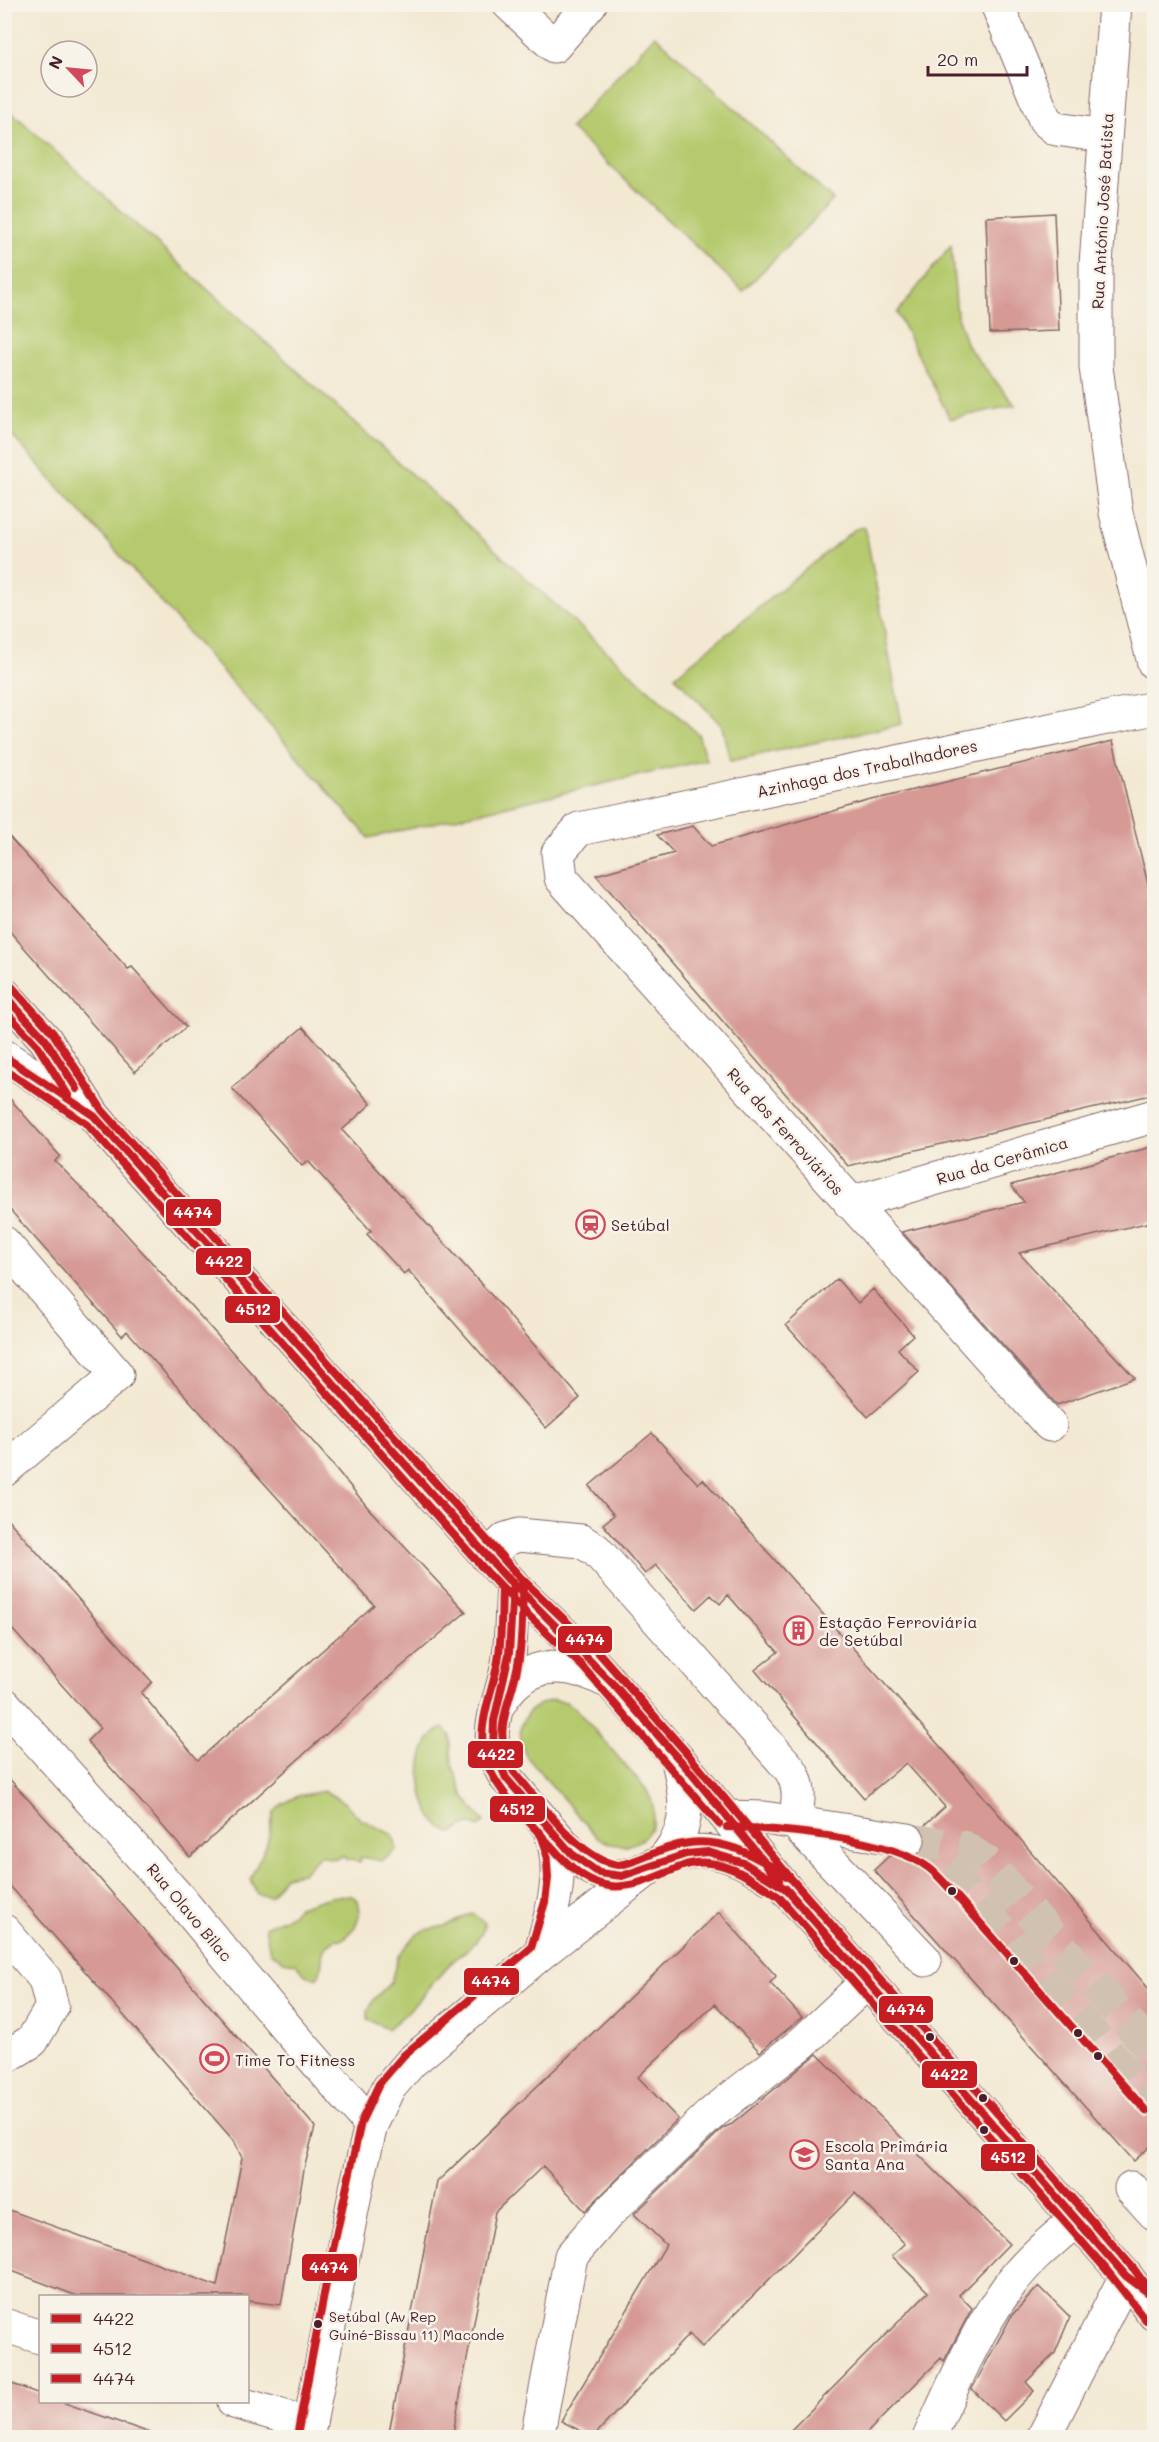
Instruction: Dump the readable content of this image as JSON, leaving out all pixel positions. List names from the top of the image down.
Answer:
{
  "streets": {
    "main road": [
      "Rua António José Batista",
      "Azinhaga dos Trabalhadores",
      "Rua dos Ferroviários",
      "Rua da Cerâmica",
      "Rua Olavo Bilac"
    ]
  },
  "crossings": [
    ["Azinhaga dos Trabalhadores", "Rua dos Ferroviários"],
    ["Rua dos Ferroviários", "Rua da Cerâmica"]
  ],
  "places": {
    "station": ["Setúbal"],
    "building": ["Estação Ferroviária de Setúbal"],
    "sports": ["Time To Fitness"],
    "school or university": ["Escola Primária Santa Ana"],
    "other": ["Setúbal (Av Rep Guiné-Bissau 11) Maconde"]
  },
  "lines": ["transit line 4474", "transit line 4422", "transit line 4512"],
  "legend": ["4422", "4512", "4474"],
  "scale_bar": "20 m",
  "north": "top left"
}
